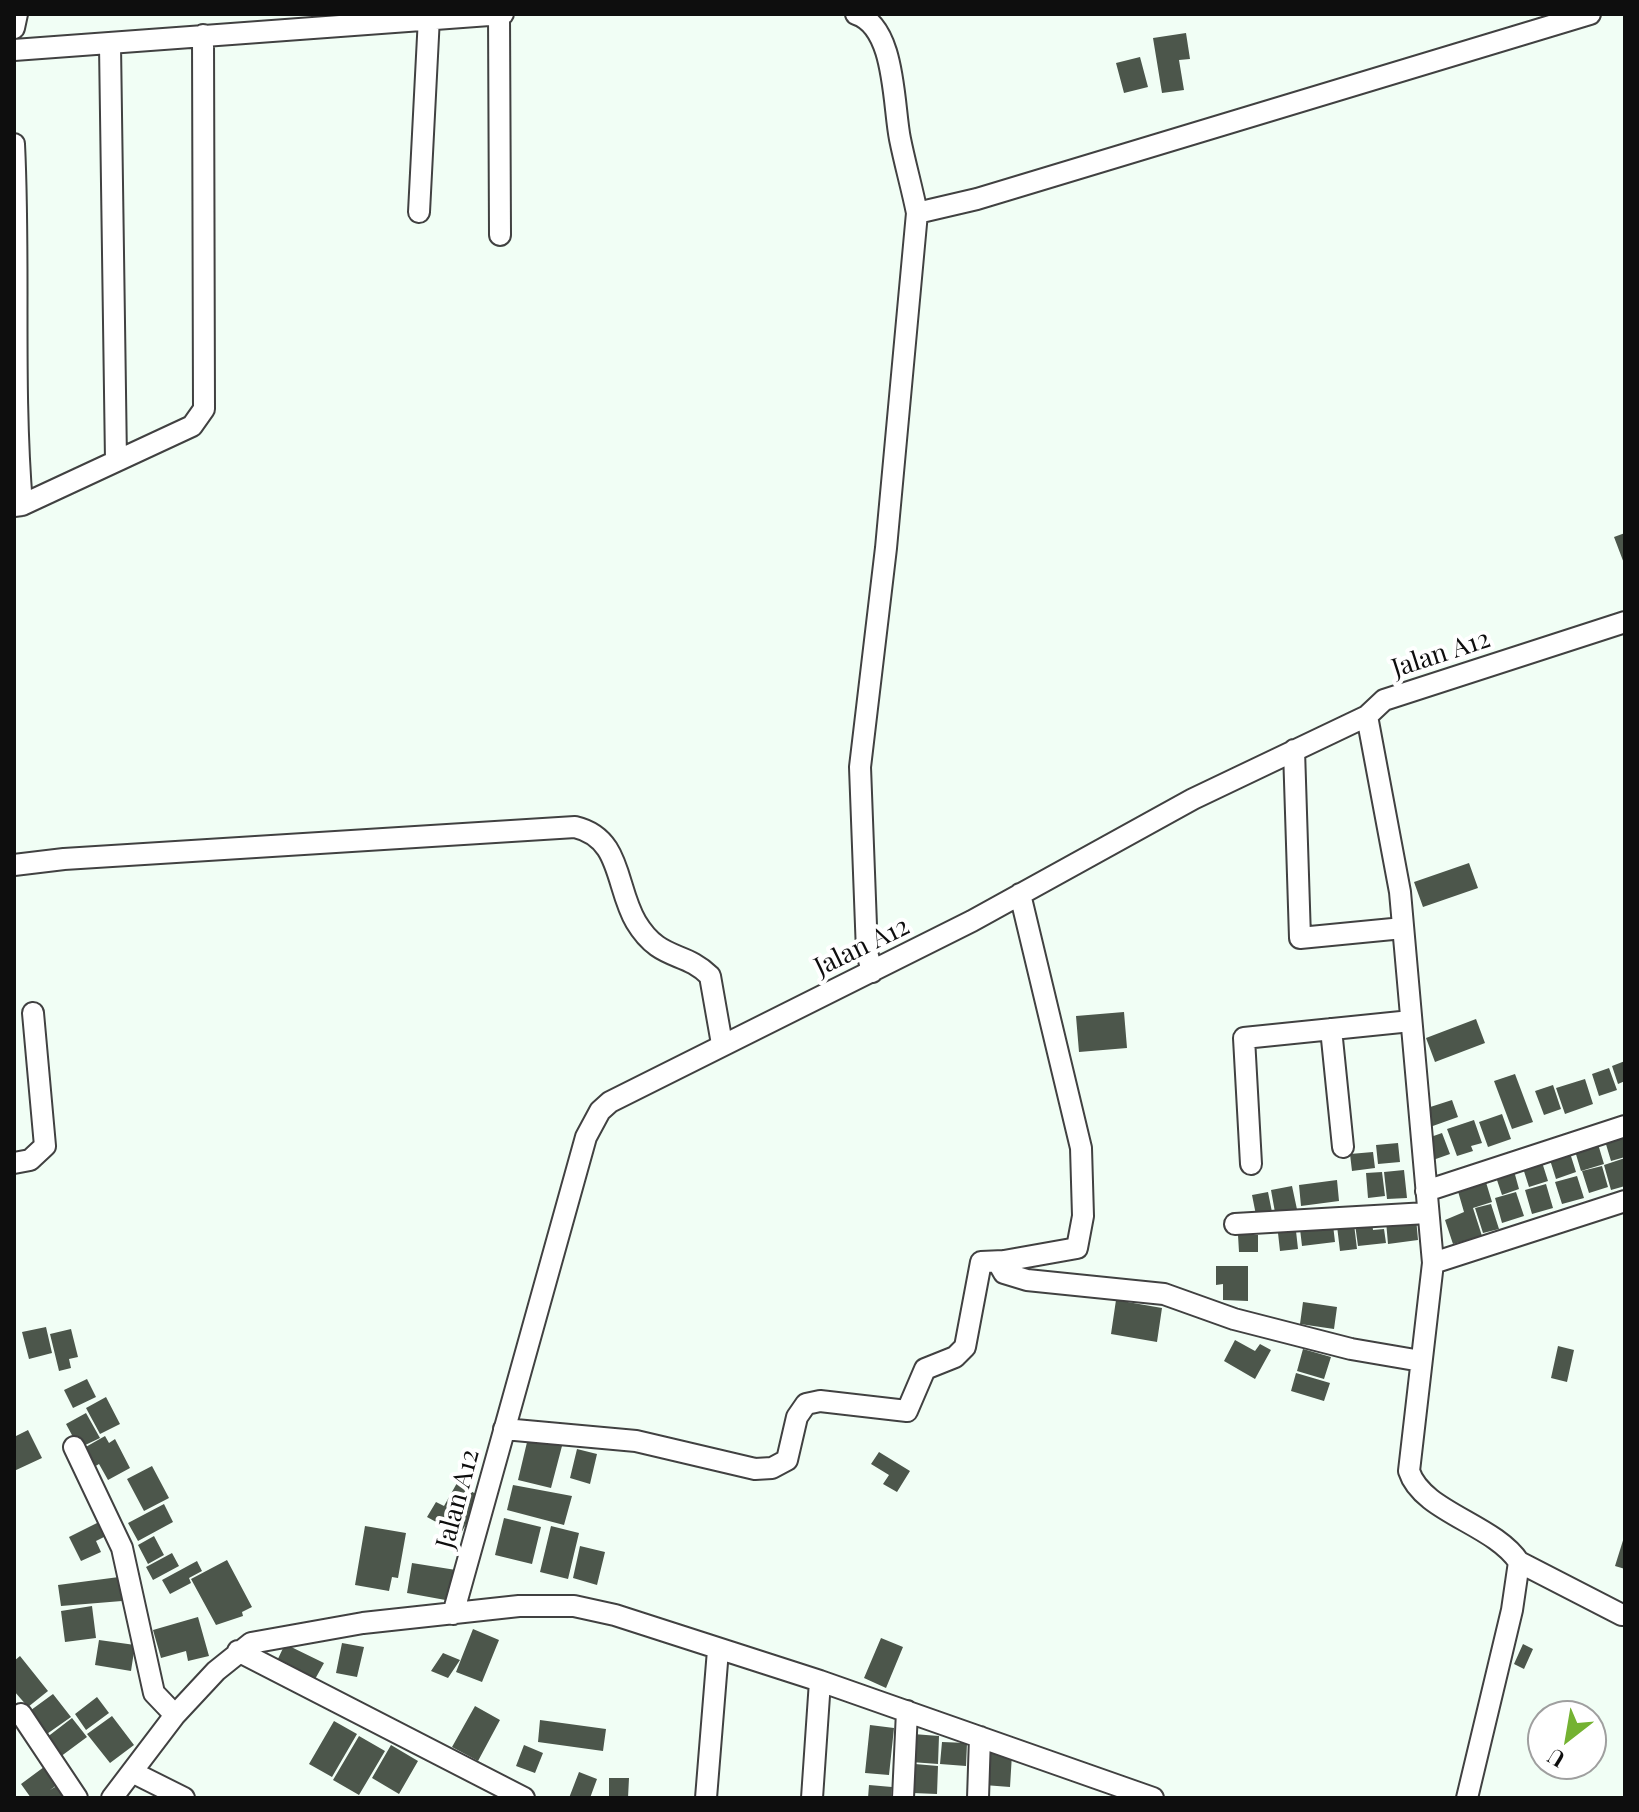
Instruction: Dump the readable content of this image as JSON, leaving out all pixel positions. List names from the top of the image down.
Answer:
{
  "streets": {
    "street": ["Jalan A12"]
  },
  "north": "bottom left"
}
